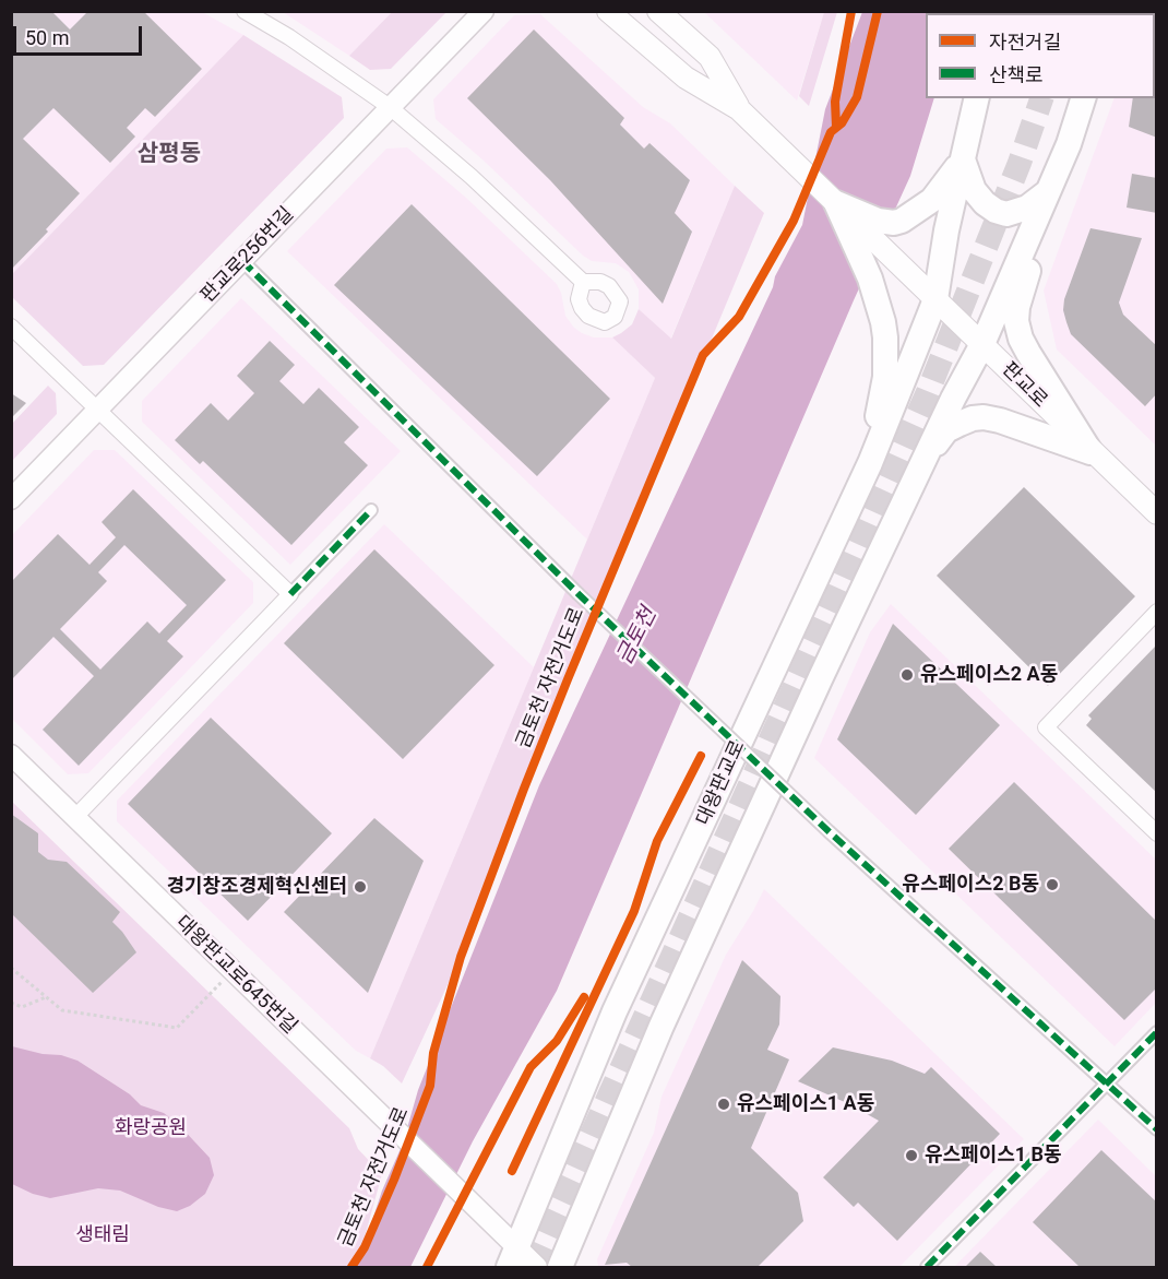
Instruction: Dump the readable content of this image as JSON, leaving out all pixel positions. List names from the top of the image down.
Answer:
{
  "streets": {
    "main road": ["판교로", "대왕판교로"],
    "street": ["판교로256번길", "대왕판교로645번길"],
    "cycle path": ["금토천 자전거도로"]
  },
  "crossings": [
    ["판교로", "대왕판교로"],
    ["대왕판교로", "대왕판교로645번길"]
  ],
  "districts": ["삼평동"],
  "water": ["금토천"],
  "parks": ["화랑공원", "생태림"],
  "places": [
    "유스페이스2 A동",
    "유스페이스2 B동",
    "경기창조경제혁신센터",
    "유스페이스1 A동",
    "유스페이스1 B동"
  ],
  "legend": ["자전거길", "산책로"],
  "scale_bar": "50 m"
}
